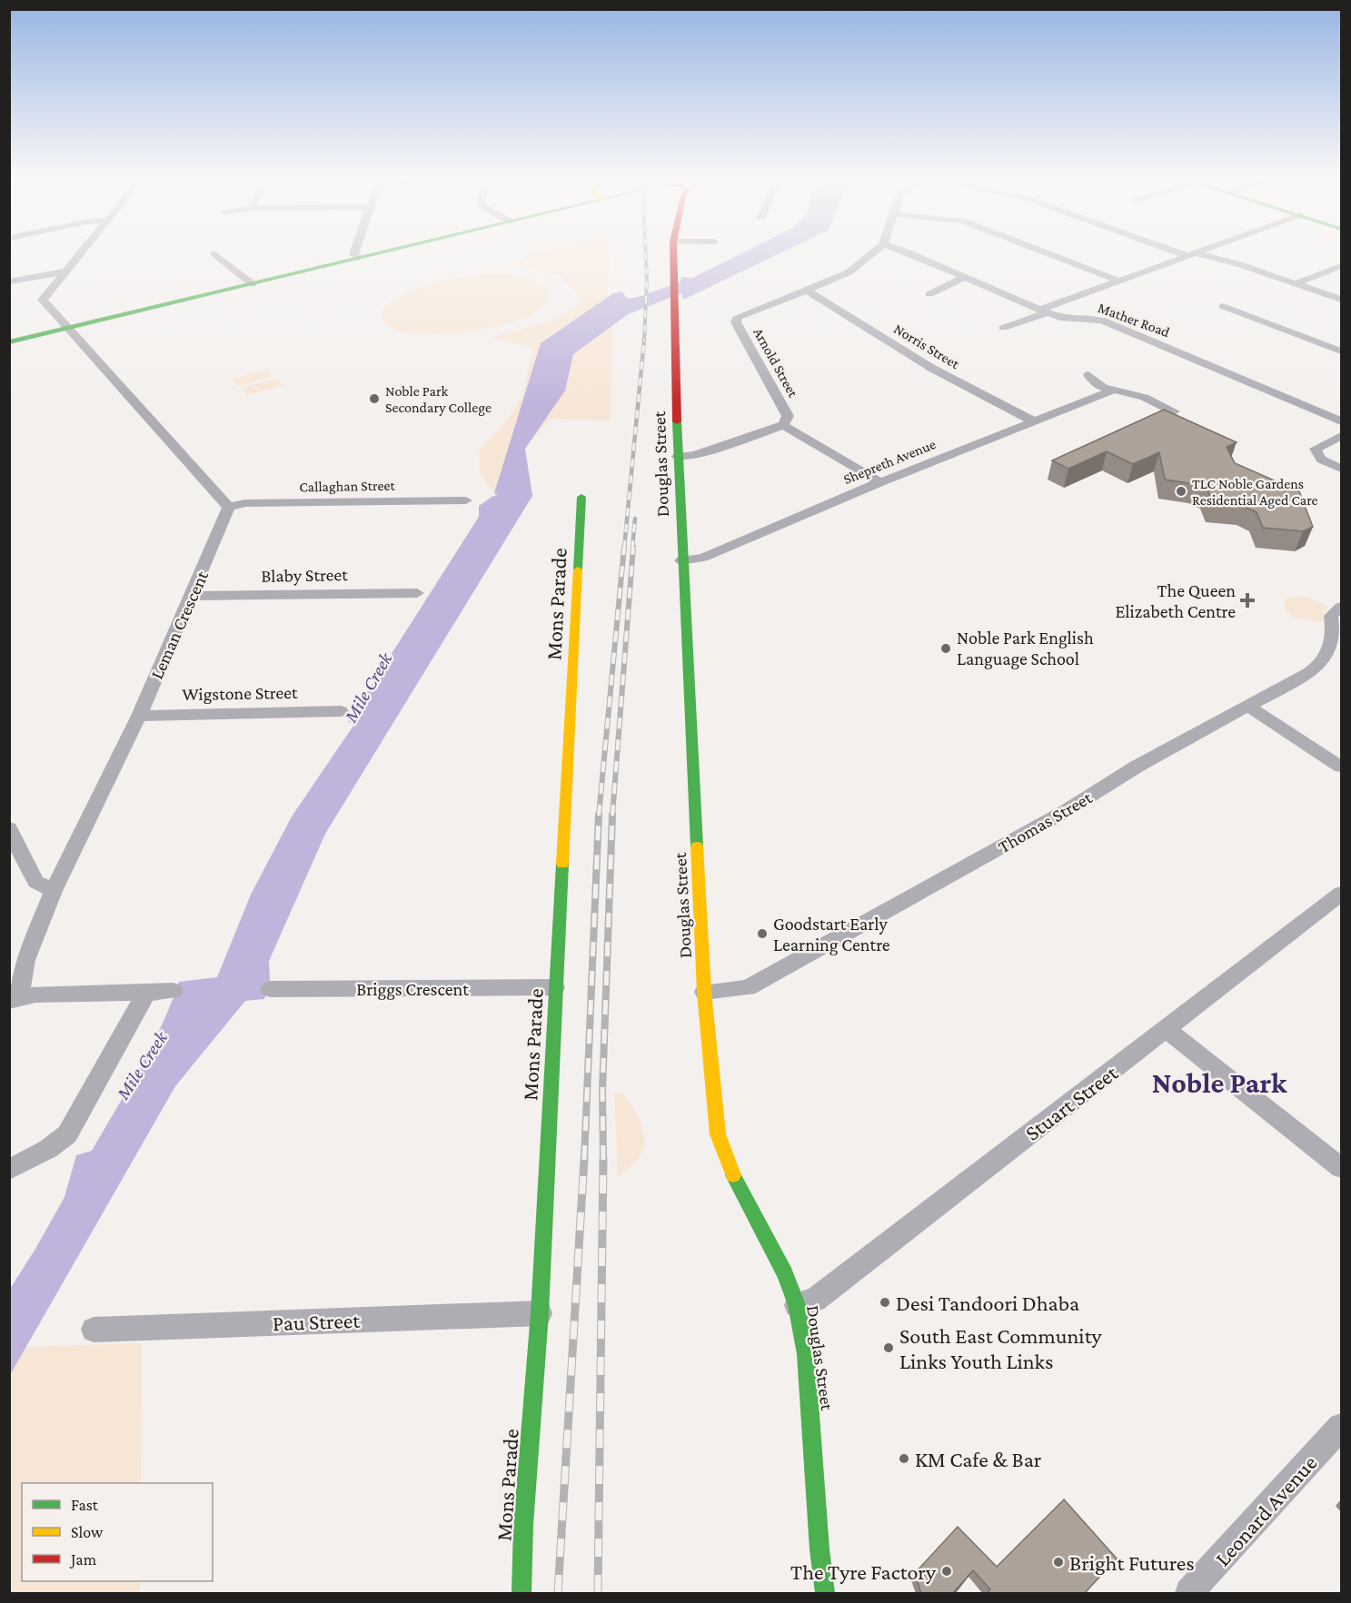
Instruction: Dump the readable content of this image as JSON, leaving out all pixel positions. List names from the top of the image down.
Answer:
{
  "streets": {
    "main road": ["Douglas Street", "Mons Parade"],
    "street": [
      "Mather Road",
      "Norris Street",
      "Arnold Street",
      "Shepreth Avenue",
      "Callaghan Street",
      "Blaby Street",
      "Leman Crescent",
      "Wigstone Street",
      "Thomas Street",
      "Briggs Crescent",
      "Stuart Street",
      "Pau Street",
      "Leonard Avenue"
    ]
  },
  "crossings": [
    ["Norris Street", "Arnold Street"],
    ["Norris Street", "Shepreth Avenue"],
    ["Arnold Street", "Douglas Street"],
    ["Shepreth Avenue", "Douglas Street"],
    ["Douglas Street", "Thomas Street"],
    ["Douglas Street", "Stuart Street"],
    ["Callaghan Street", "Leman Crescent"],
    ["Blaby Street", "Leman Crescent"],
    ["Mons Parade", "Briggs Crescent"],
    ["Mons Parade", "Pau Street"],
    ["Leman Crescent", "Wigstone Street"]
  ],
  "districts": ["Noble Park"],
  "water": ["Mile Creek"],
  "places": {
    "other": [
      "Noble Park Secondary College",
      "TLC Noble Gardens Residential Aged Care",
      "Noble Park English Language School",
      "Goodstart Early Learning Centre",
      "Desi Tandoori Dhaba",
      "South East Community Links Youth Links",
      "KM Cafe & Bar",
      "Bright Futures",
      "The Tyre Factory"
    ],
    "health": ["The Queen Elizabeth Centre"]
  },
  "legend": ["Fast", "Slow", "Jam"]
}
